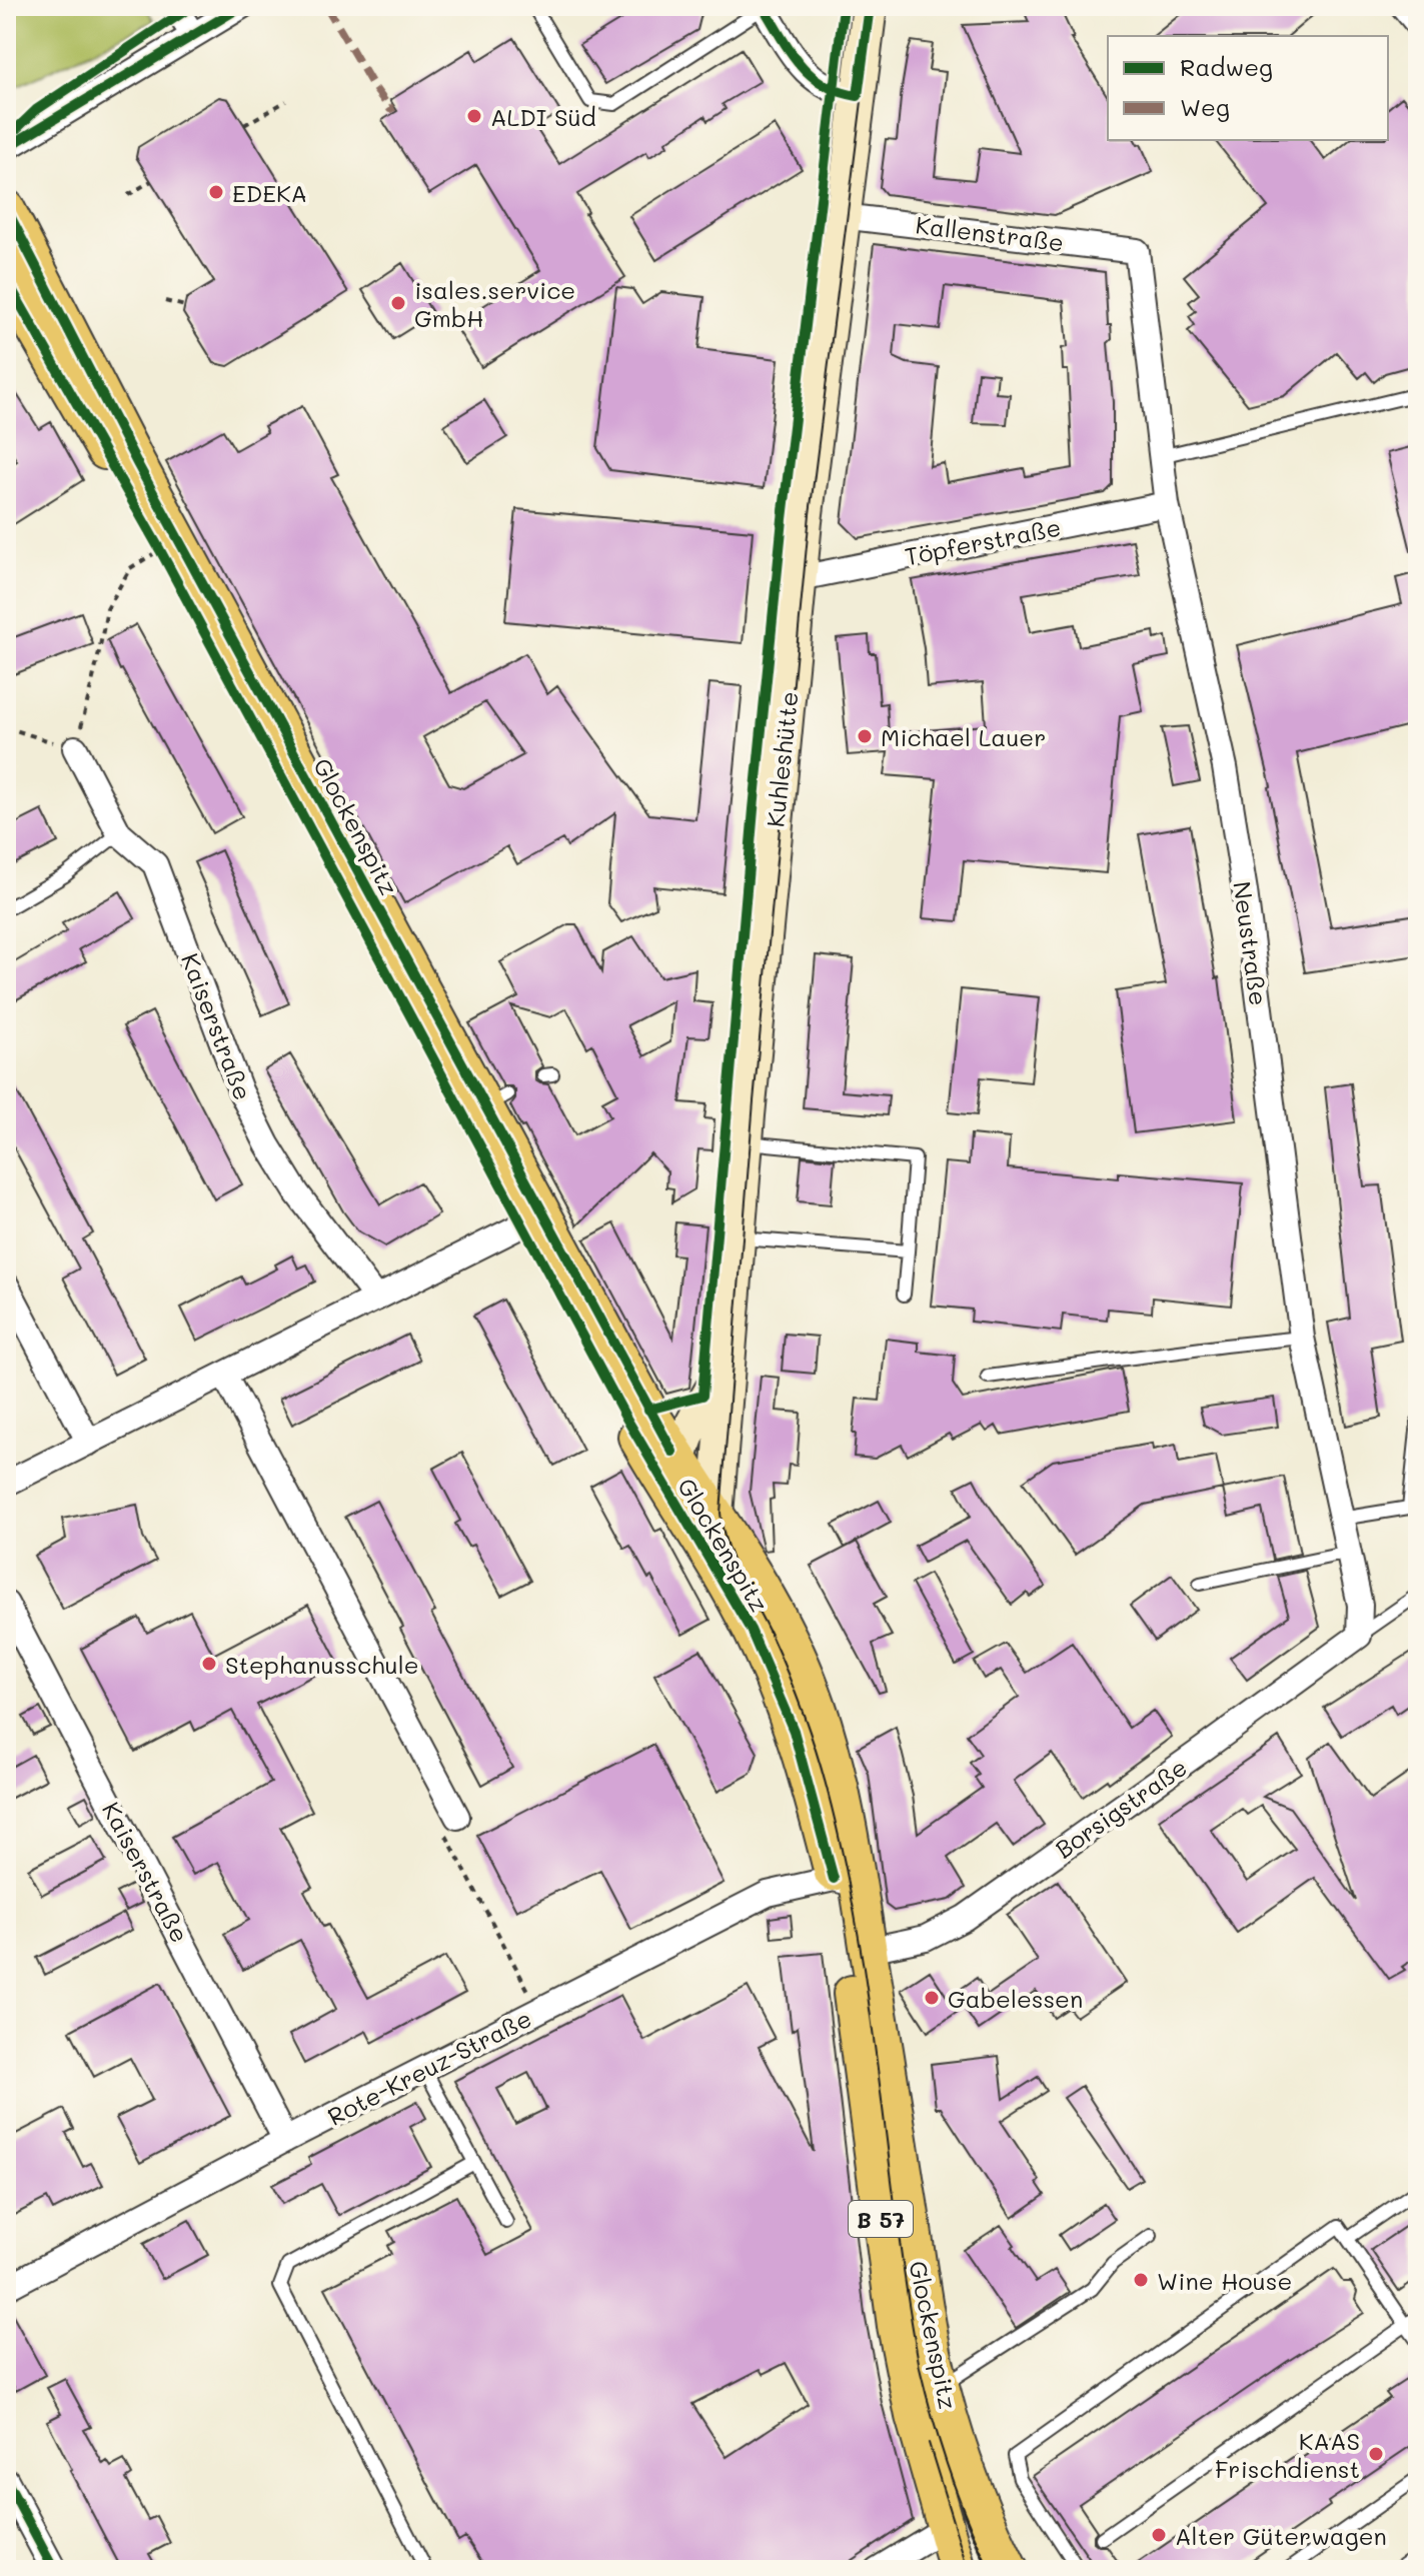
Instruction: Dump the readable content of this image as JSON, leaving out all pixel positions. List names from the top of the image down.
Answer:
{
  "streets": {
    "main road": ["Glockenspitz", "B 57"],
    "street": [
      "Kallenstraße",
      "Töpferstraße",
      "Kuhleshütte",
      "Neustraße",
      "Kaiserstraße",
      "Borsigstraße",
      "Rote-Kreuz-Straße"
    ]
  },
  "crossings": [
    ["Kallenstraße", "Kuhleshütte"],
    ["Kallenstraße", "Neustraße"],
    ["Töpferstraße", "Kuhleshütte"],
    ["Töpferstraße", "Neustraße"],
    ["Kuhleshütte", "Glockenspitz"],
    ["Glockenspitz", "Borsigstraße"],
    ["Glockenspitz", "Rote-Kreuz-Straße"],
    ["Glockenspitz", "B 57"],
    ["Neustraße", "Borsigstraße"],
    ["Kaiserstraße", "Rote-Kreuz-Straße"]
  ],
  "places": [
    "ALDI Süd",
    "EDEKA",
    "isales.service GmbH",
    "Michael Lauer",
    "Stephanusschule",
    "Gabelessen",
    "Wine House",
    "KAAS Frischdienst",
    "Alter Güterwagen"
  ],
  "legend": ["Radweg", "Weg"]
}
